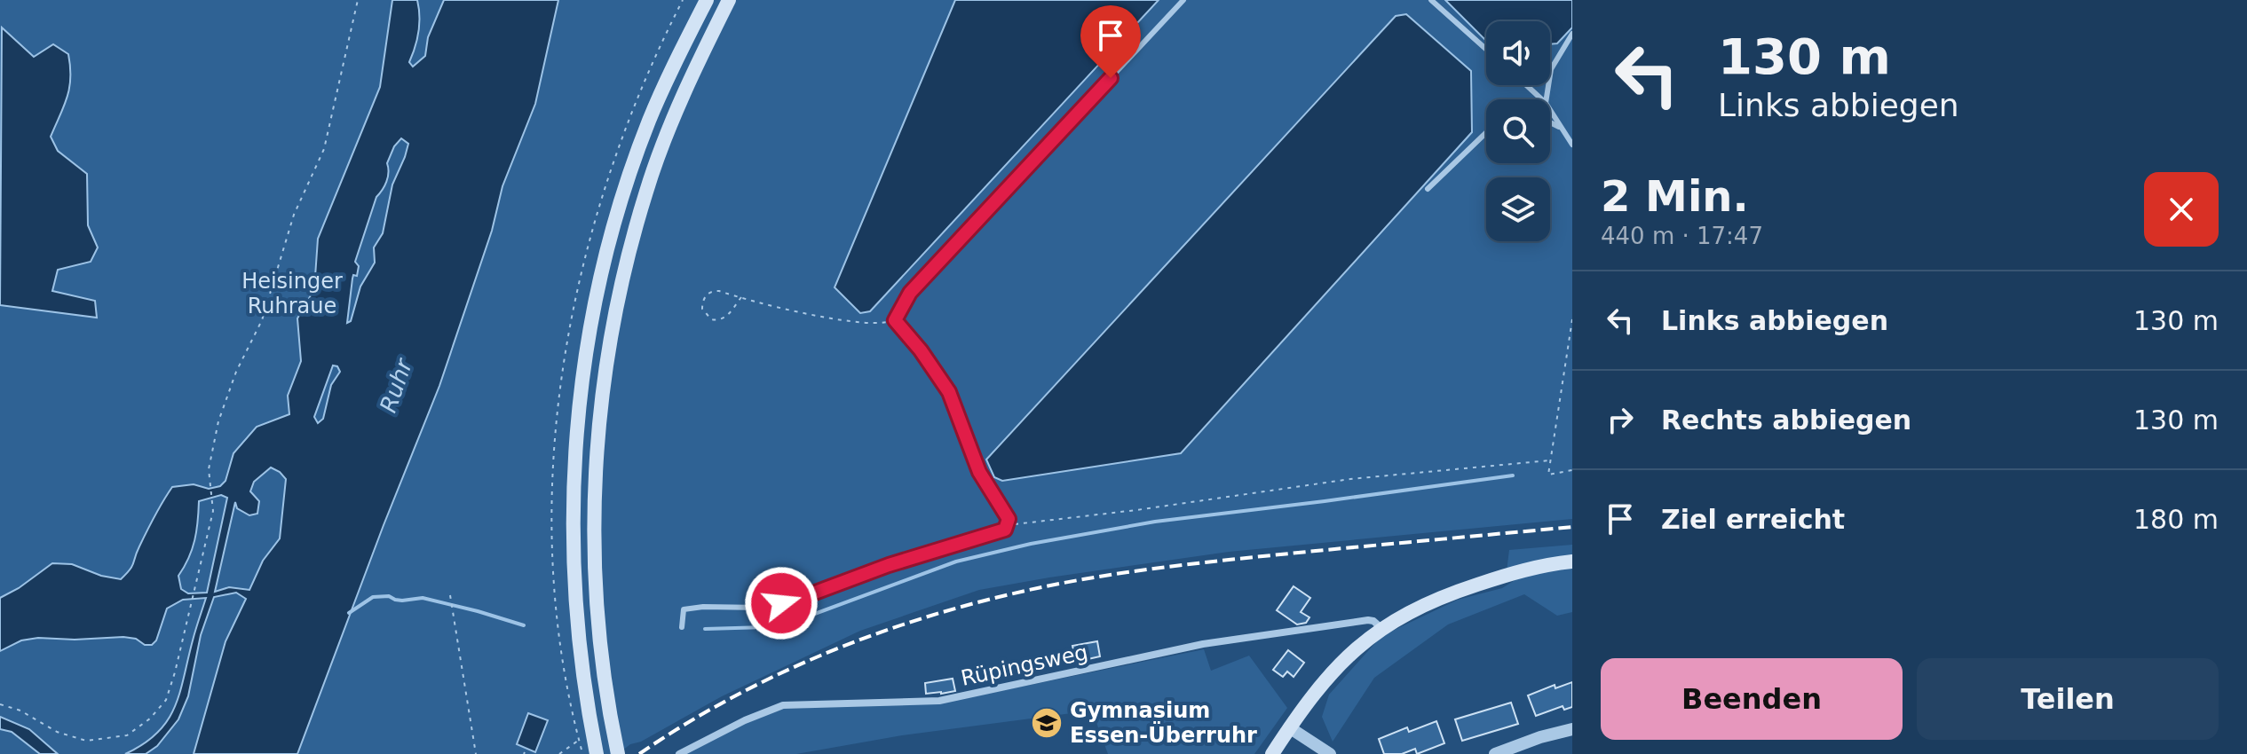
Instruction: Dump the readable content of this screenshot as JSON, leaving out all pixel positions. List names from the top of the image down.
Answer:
{
  "streets": {
    "street": ["Rüpingsweg"]
  },
  "water": ["Ruhr"],
  "parks": ["Heisinger Ruhraue"],
  "places": {
    "school or university": ["Gymnasium Essen-Überruhr"]
  },
  "page": {
    "turn": ["130 m", "Links abbiegen"],
    "heading": ["2 Min.", "440 m · 17:47"],
    "list": [
      {
        "name": "Links abbiegen",
        "value": "130 m"
      },
      {
        "name": "Rechts abbiegen",
        "value": "130 m"
      },
      {
        "name": "Ziel erreicht",
        "value": "180 m"
      }
    ],
    "buttons": ["Beenden", "Teilen"]
  }
}
